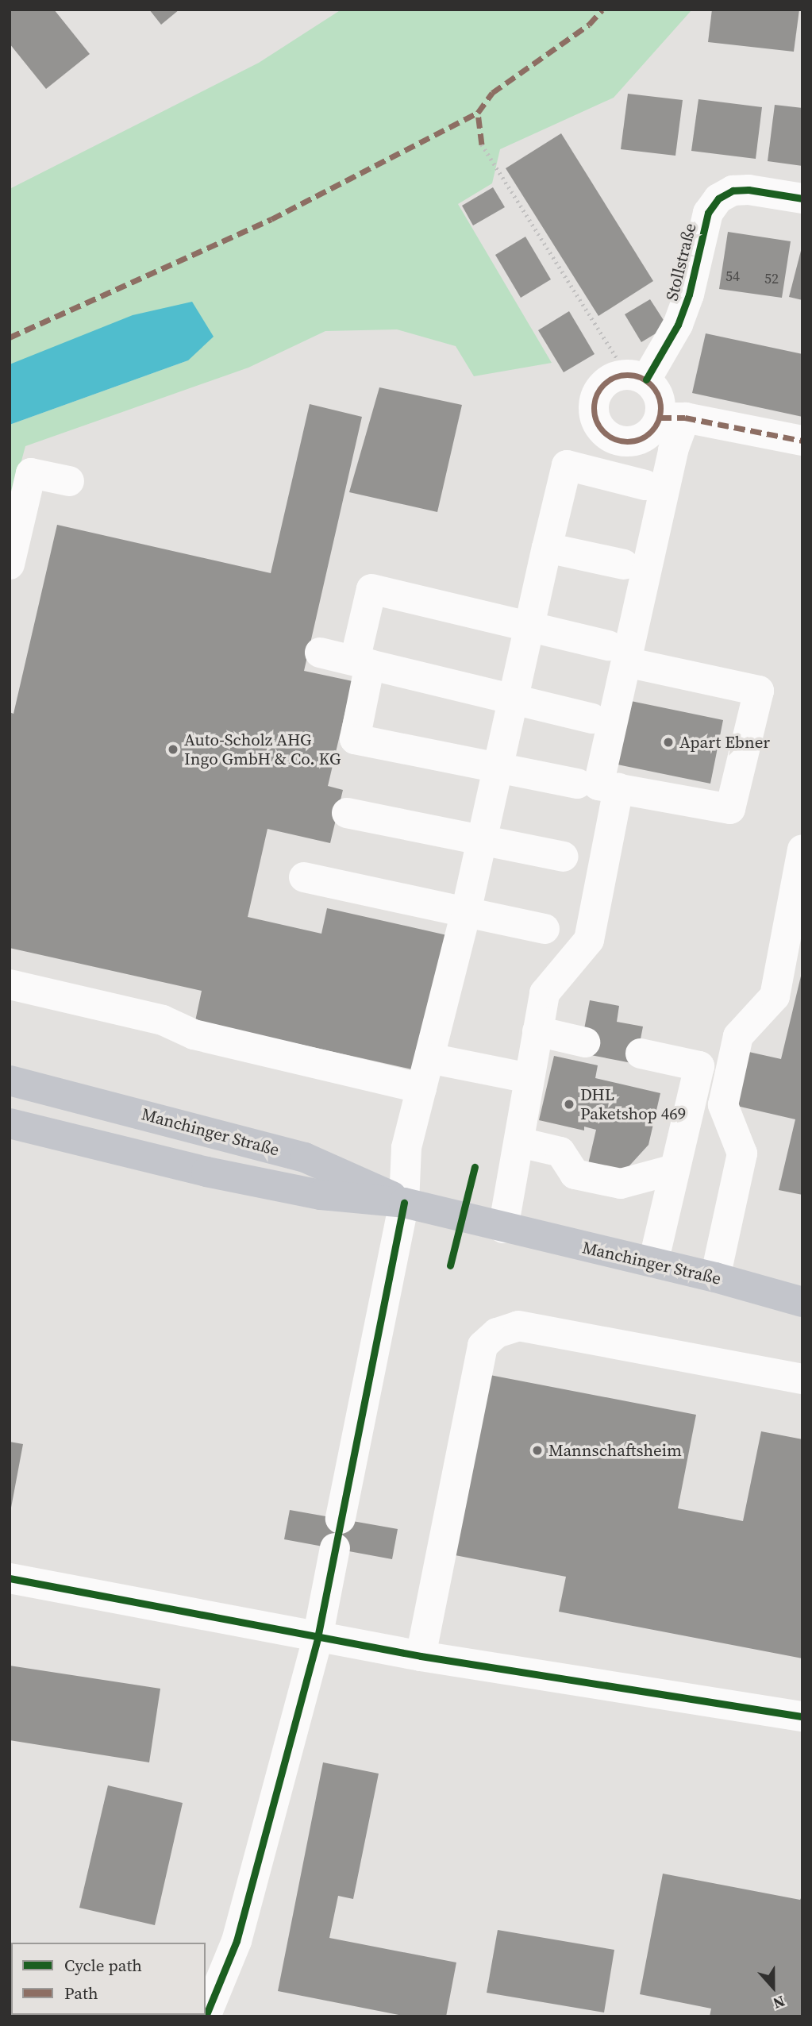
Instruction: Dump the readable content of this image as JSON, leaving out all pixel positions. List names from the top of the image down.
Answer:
{
  "streets": {
    "main road": ["Manchinger Straße"],
    "street": ["Stollstraße"]
  },
  "places": [
    "Apart Ebner",
    "Auto-Scholz AHG Ingo GmbH & Co. KG",
    "DHL Paketshop 469",
    "Mannschaftsheim"
  ],
  "house_numbers": ["54", "52"],
  "legend": ["Cycle path", "Path"],
  "north": "bottom"
}
